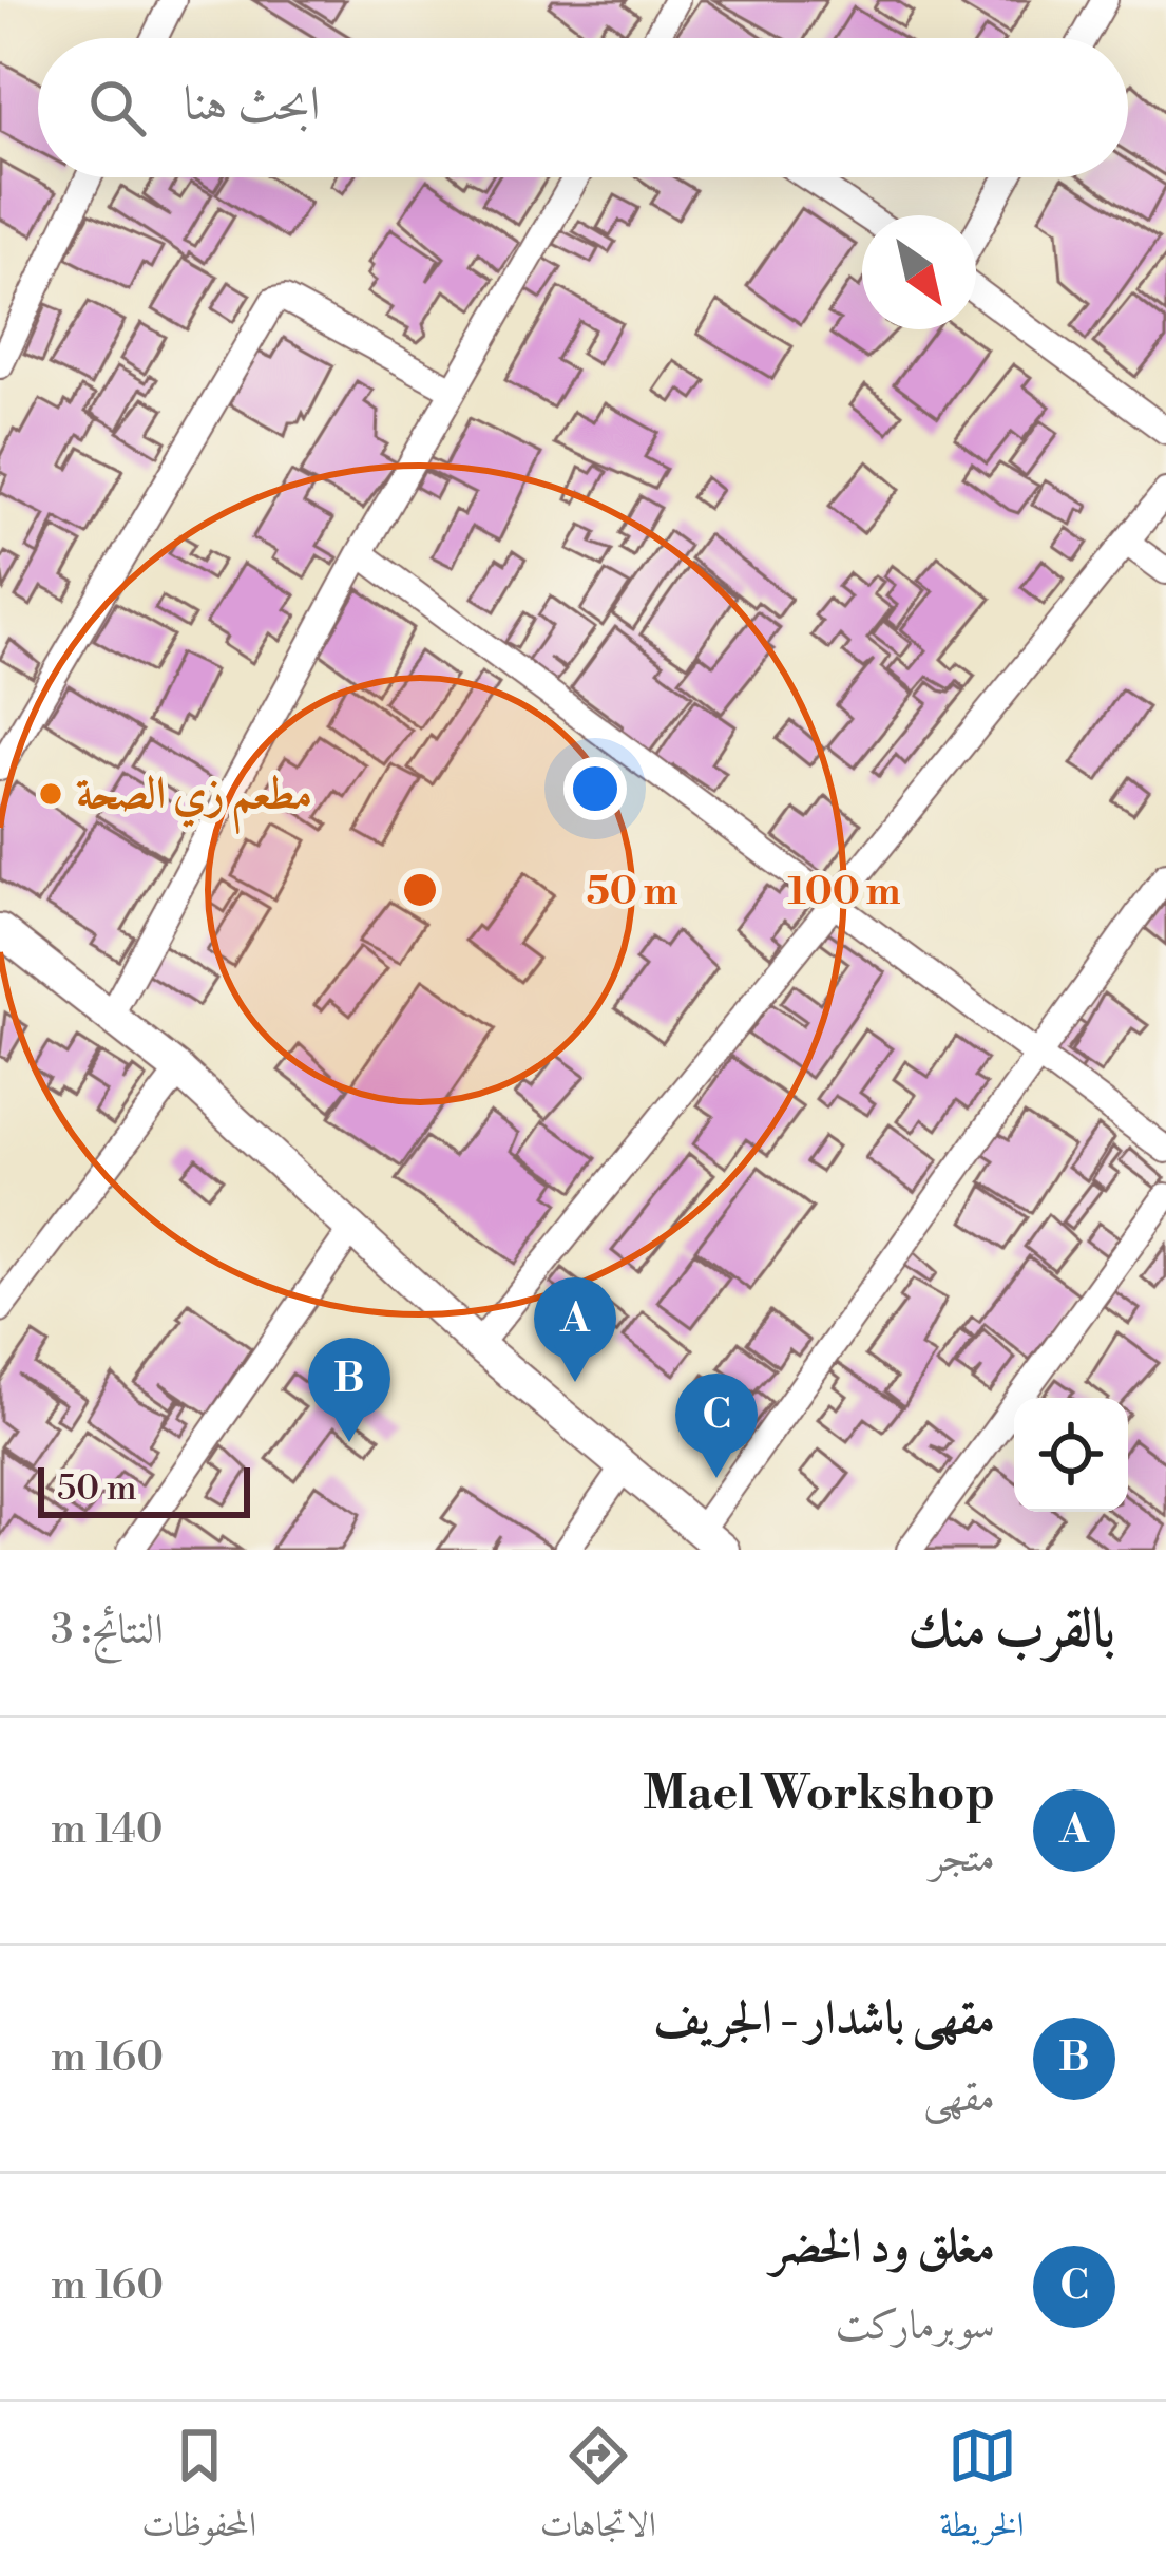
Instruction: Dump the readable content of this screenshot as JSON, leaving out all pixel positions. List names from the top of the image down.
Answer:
{
  "places": ["مطعم زي الصحة"],
  "scale_bar": "50 m",
  "north": "bottom right",
  "page": {
    "search": "ابحث هنا",
    "pins": ["A", "B", "C"],
    "scale": "50 m",
    "heading": ["بالقرب منك", "النتائج: 3"],
    "list": [
      {
        "mark": "A",
        "name": "Mael Workshop",
        "note": "متجر",
        "value": "140 m"
      },
      {
        "mark": "B",
        "name": "مقهى باشدار - الجريف",
        "note": "مقهى",
        "value": "160 m"
      },
      {
        "mark": "C",
        "name": "مغلق ود الخضر",
        "note": "سوبرماركت",
        "value": "160 m"
      }
    ],
    "nav": ["الخريطة", "الاتجاهات", "المحفوظات"]
  },
  "rings": ["50 m", "100 m"]
}
